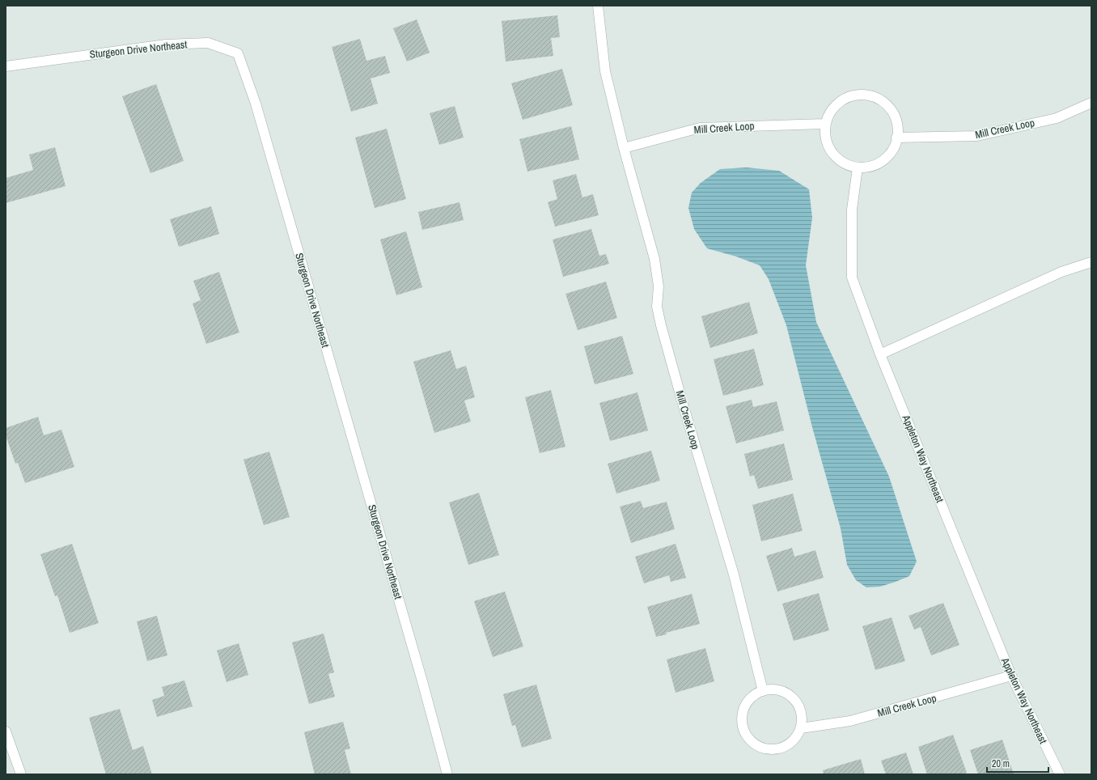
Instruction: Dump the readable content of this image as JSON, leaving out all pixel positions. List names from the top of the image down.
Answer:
{
  "streets": {
    "street": ["Sturgeon Drive Northeast", "Mill Creek Loop", "Appleton Way Northeast"]
  },
  "crossings": [
    ["Mill Creek Loop", "Appleton Way Northeast"]
  ],
  "scale_bar": "20 m"
}
